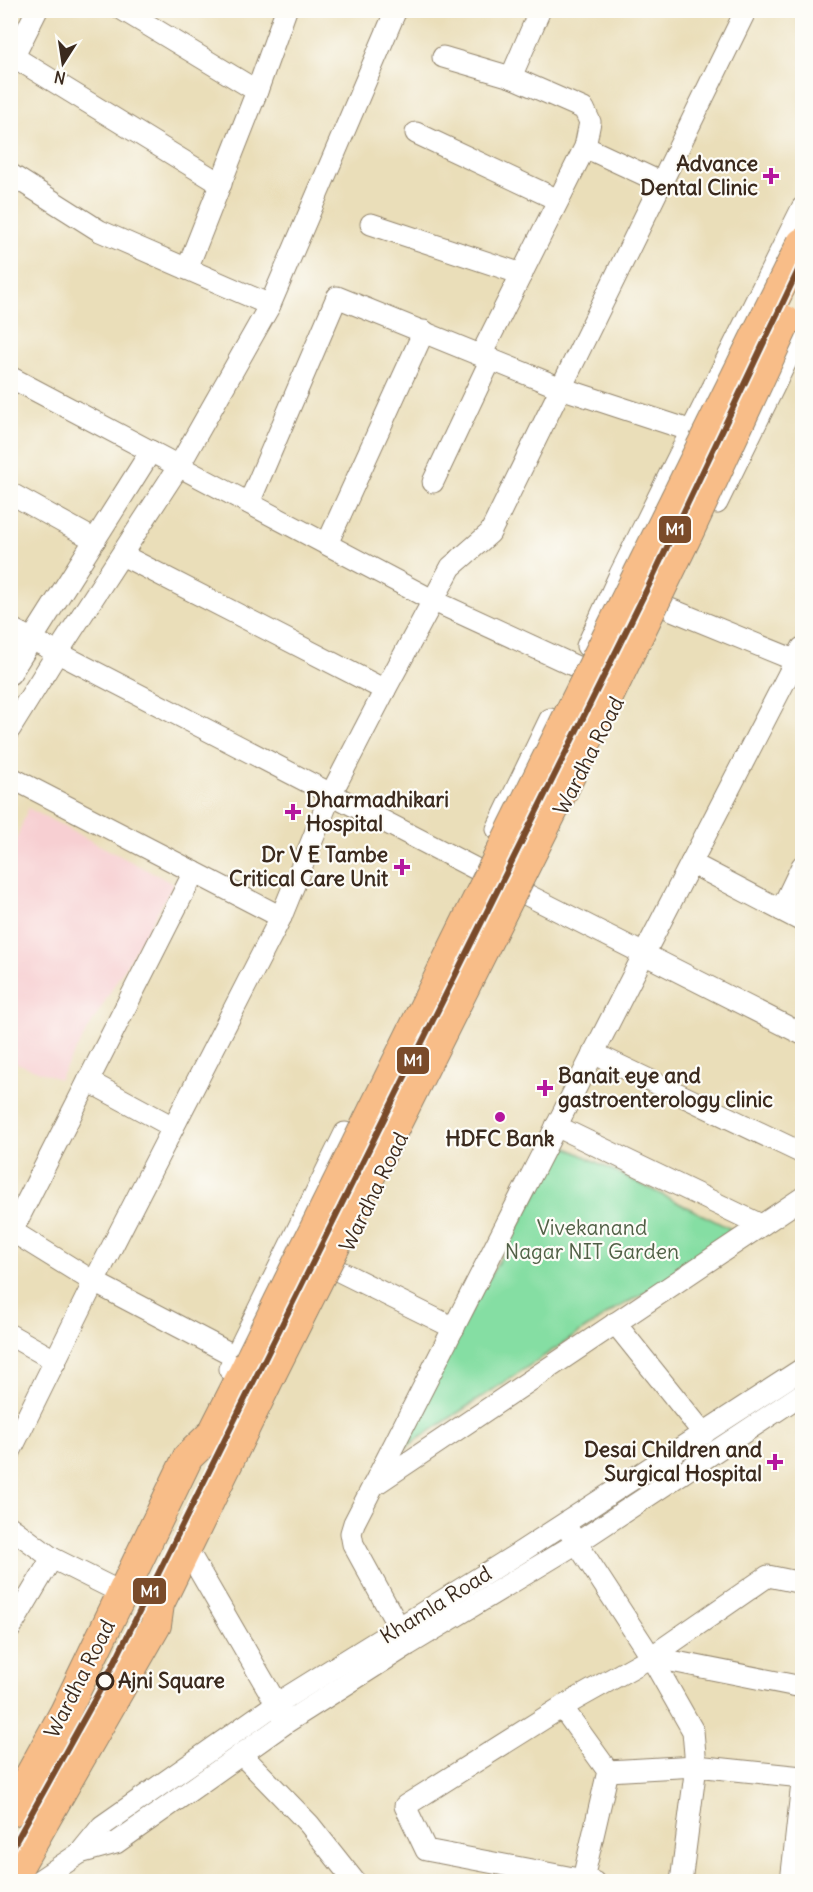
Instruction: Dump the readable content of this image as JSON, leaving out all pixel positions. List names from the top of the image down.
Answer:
{
  "streets": {
    "highway": ["Wardha Road"],
    "street": ["Khamla Road"]
  },
  "parks": ["Vivekanand Nagar NIT Garden"],
  "places": {
    "health": [
      "Advance Dental Clinic",
      "Dharmadhikari Hospital",
      "Dr V E Tambe Critical Care Unit",
      "Banait eye and gastroenterology clinic",
      "Desai Children and Surgical Hospital"
    ],
    "other": ["HDFC Bank", "Ajni Square"]
  },
  "lines": ["transit line M1"],
  "north": "bottom"
}
